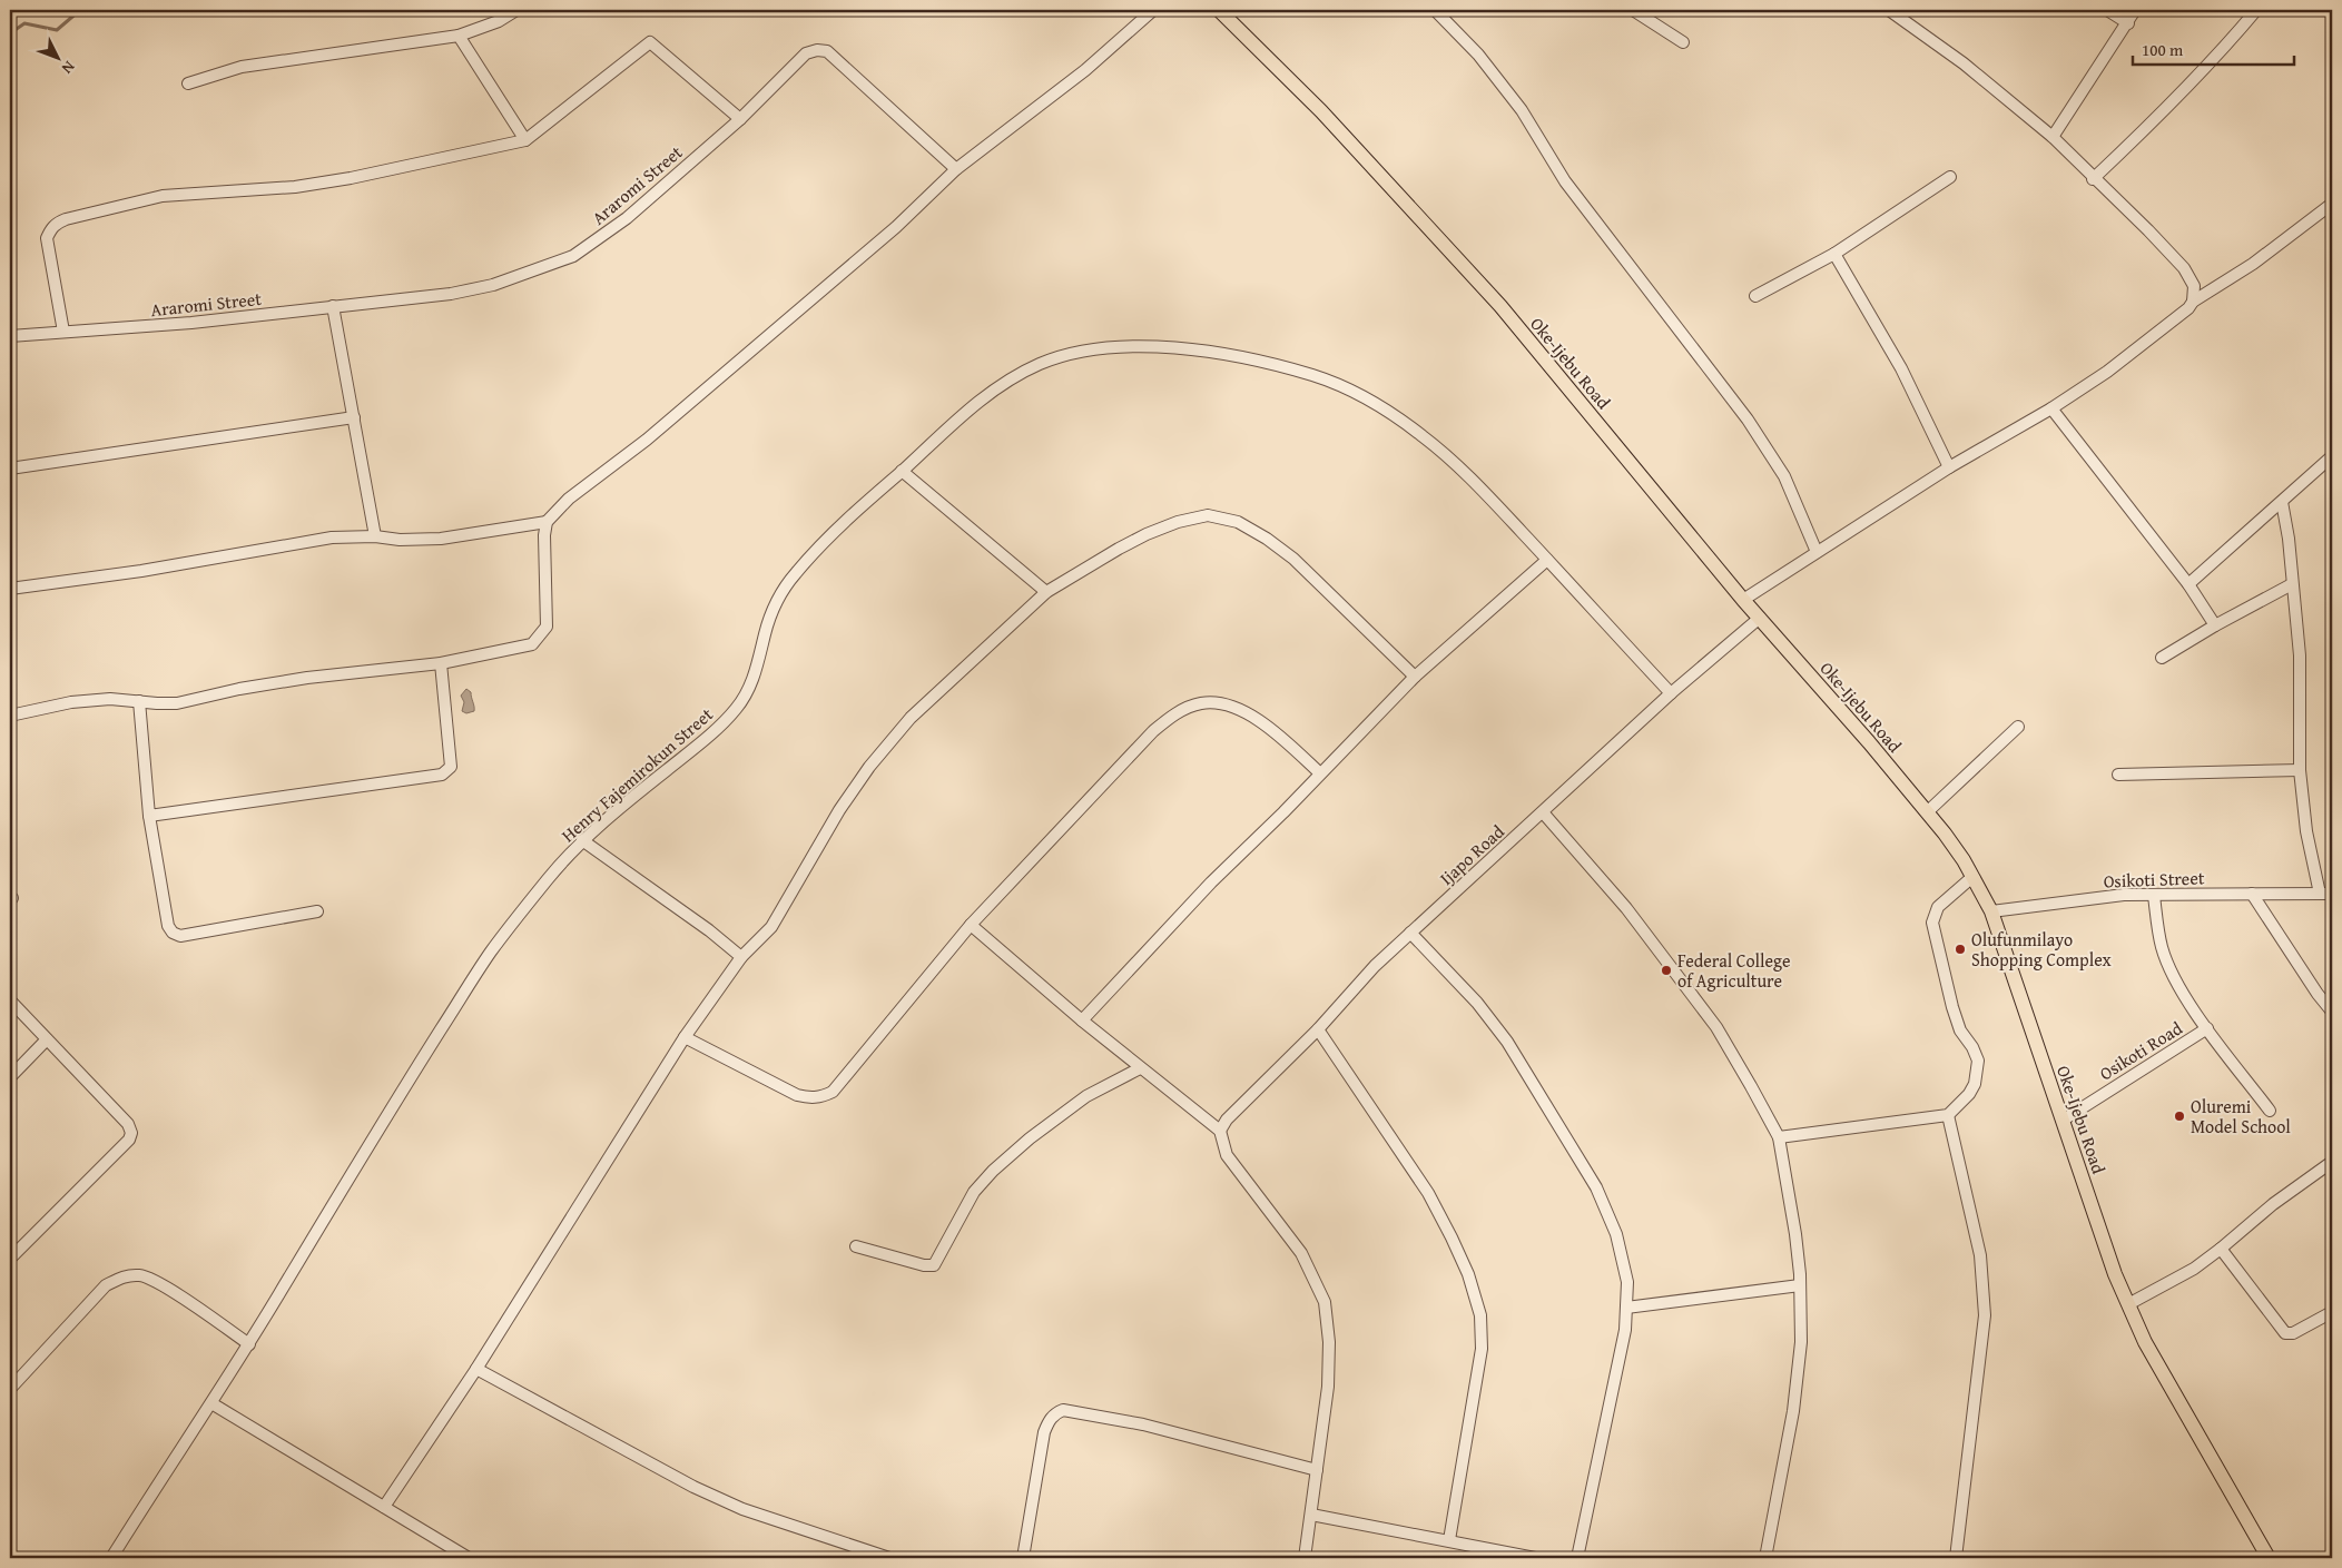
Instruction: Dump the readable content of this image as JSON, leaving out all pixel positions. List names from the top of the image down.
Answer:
{
  "streets": {
    "main road": ["Oke-Ijebu Road"],
    "street": [
      "Araromi Street",
      "Henry Fajemirokun Street",
      "Ijapo Road",
      "Osikoti Street",
      "Osikoti Road"
    ]
  },
  "crossings": [
    ["Oke-Ijebu Road", "Ijapo Road"],
    ["Oke-Ijebu Road", "Osikoti Street"],
    ["Oke-Ijebu Road", "Osikoti Road"],
    ["Henry Fajemirokun Street", "Ijapo Road"]
  ],
  "places": ["Olufunmilayo Shopping Complex", "Federal College of Agriculture", "Oluremi Model School"],
  "scale_bar": "100 m",
  "north": "bottom right"
}
